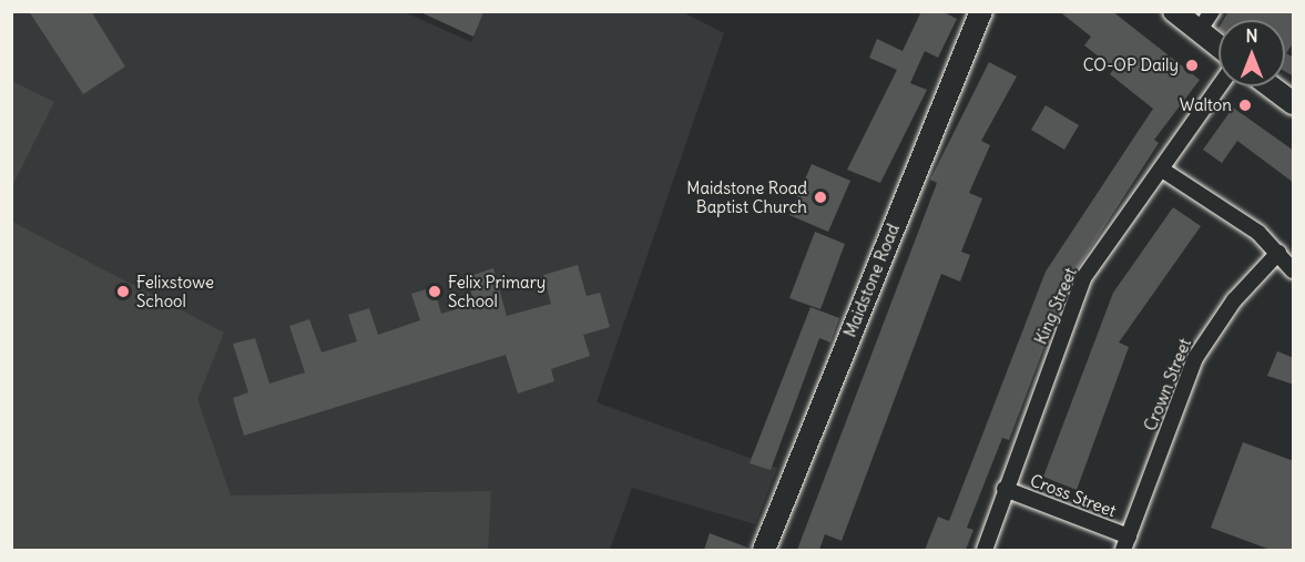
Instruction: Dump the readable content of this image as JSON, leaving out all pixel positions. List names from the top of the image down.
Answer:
{
  "streets": {
    "street": [
      "Maidstone Road",
      "King Street",
      "Crown Street",
      "Cross Street"
    ]
  },
  "crossings": [
    ["King Street", "Cross Street"],
    ["Crown Street", "Cross Street"]
  ],
  "places": [
    "CO-OP Daily",
    "Walton",
    "Maidstone Road Baptist Church",
    "Felixstowe School",
    "Felix Primary School"
  ],
  "north": "top"
}
